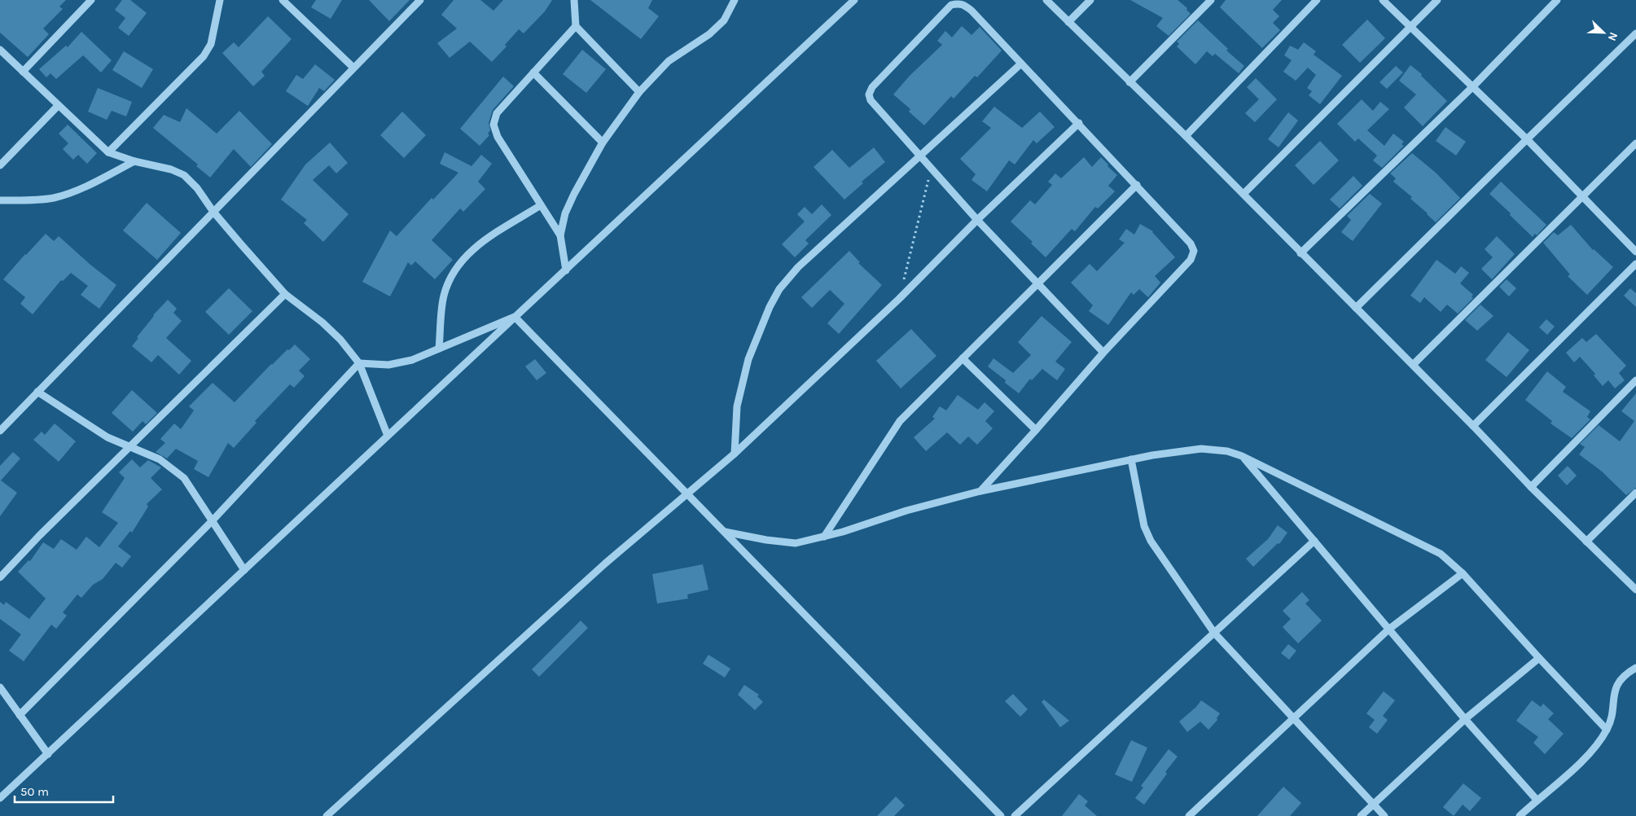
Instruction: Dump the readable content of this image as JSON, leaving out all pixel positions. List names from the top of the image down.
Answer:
{
  "scale_bar": "50 m",
  "north": "bottom right"
}
